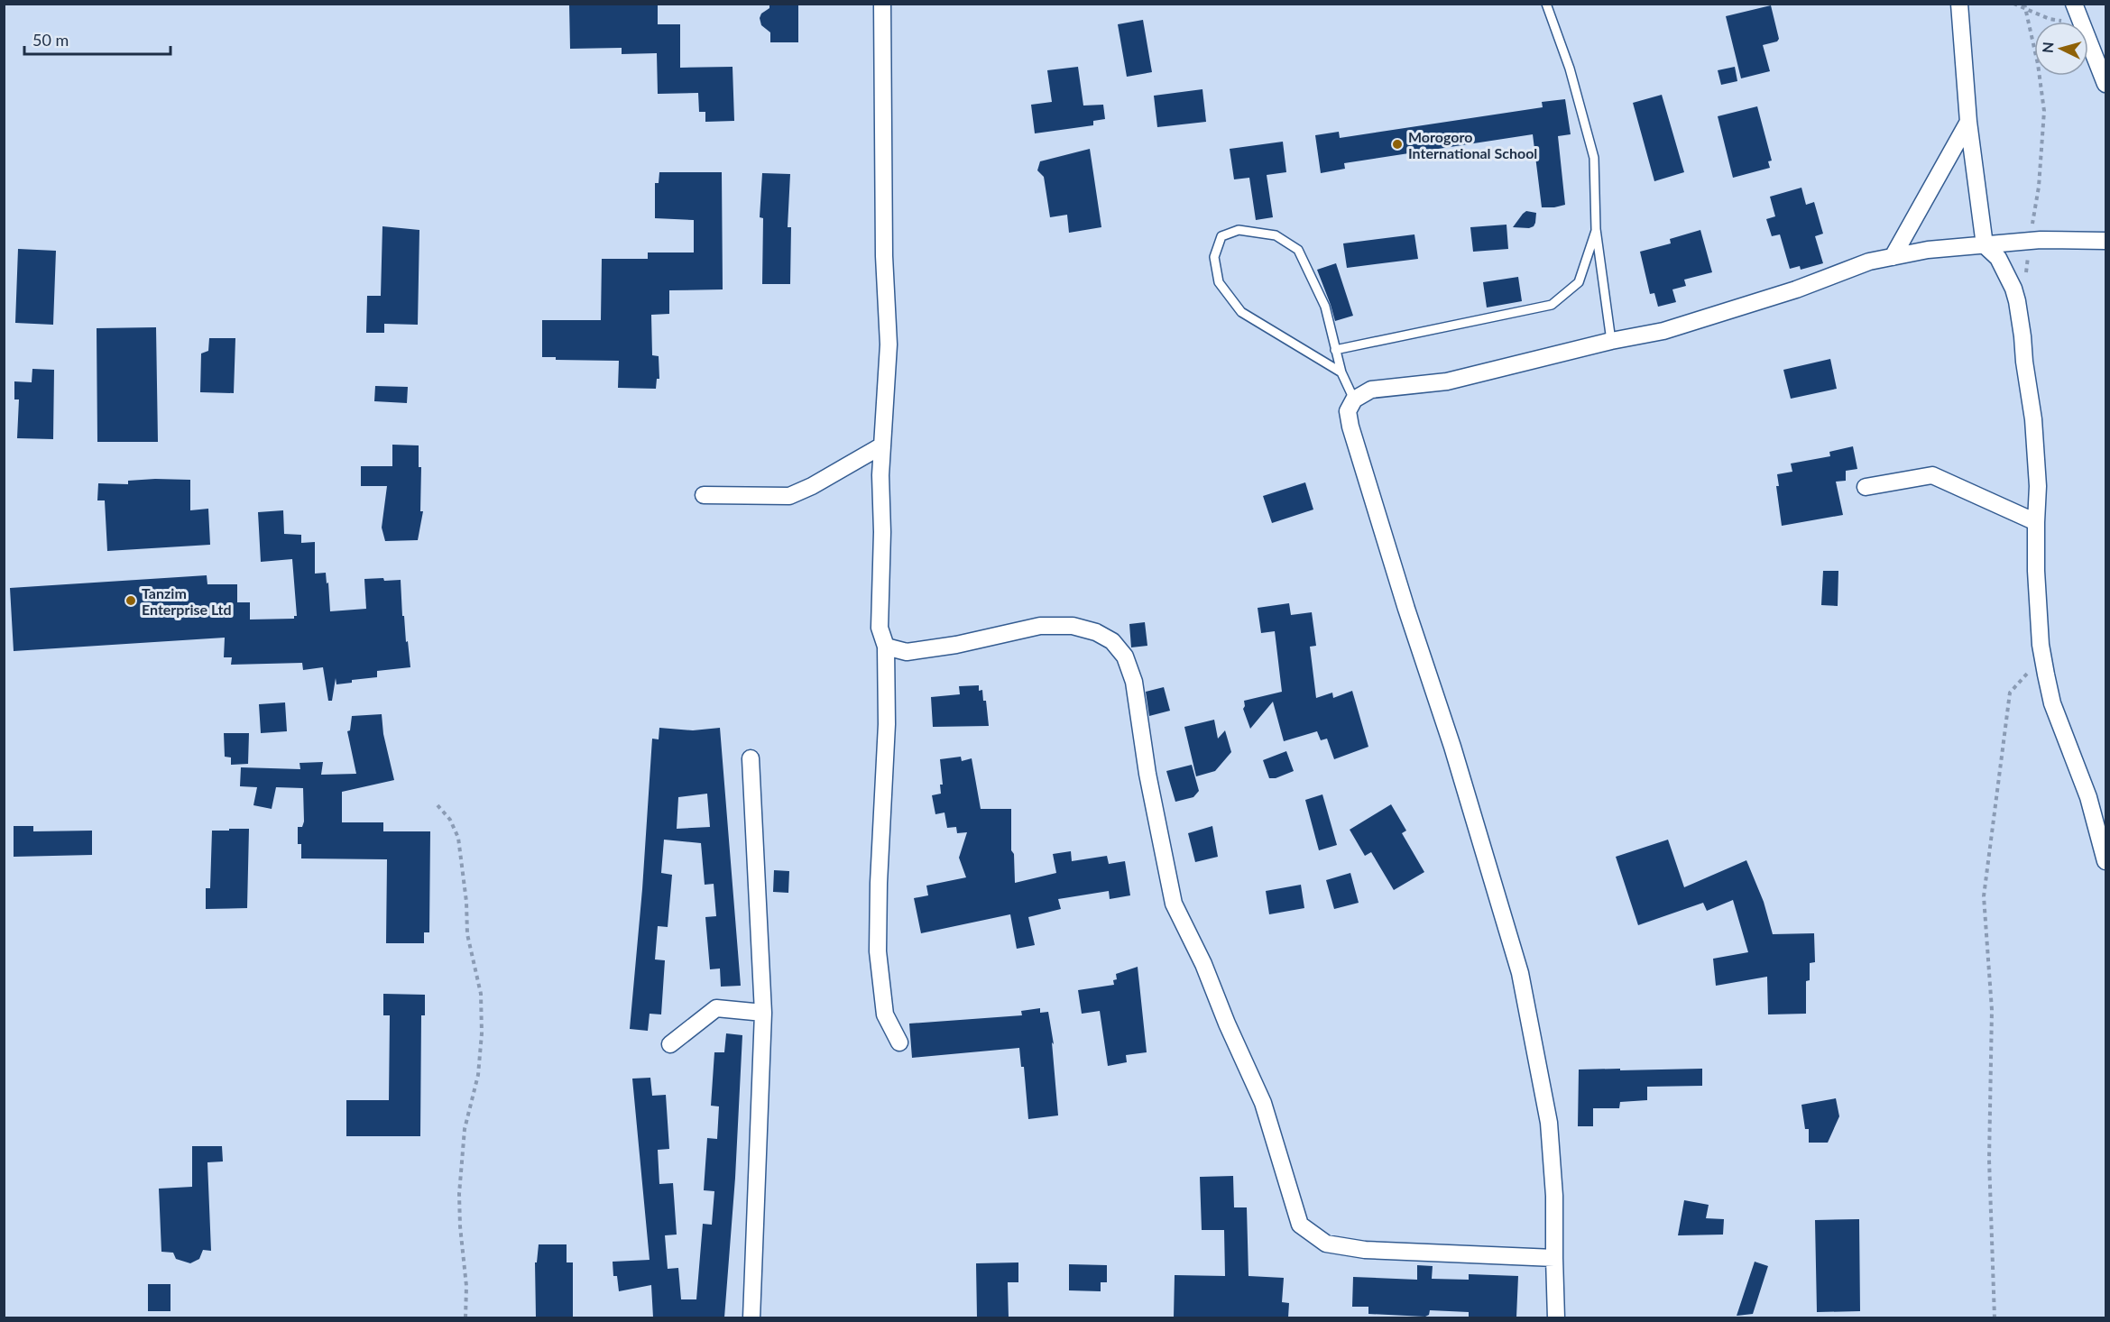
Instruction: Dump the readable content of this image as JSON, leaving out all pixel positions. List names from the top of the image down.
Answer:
{
  "places": ["Morogoro International School", "Tanzim Enterprise Ltd"],
  "scale_bar": "50 m",
  "north": "left"
}
